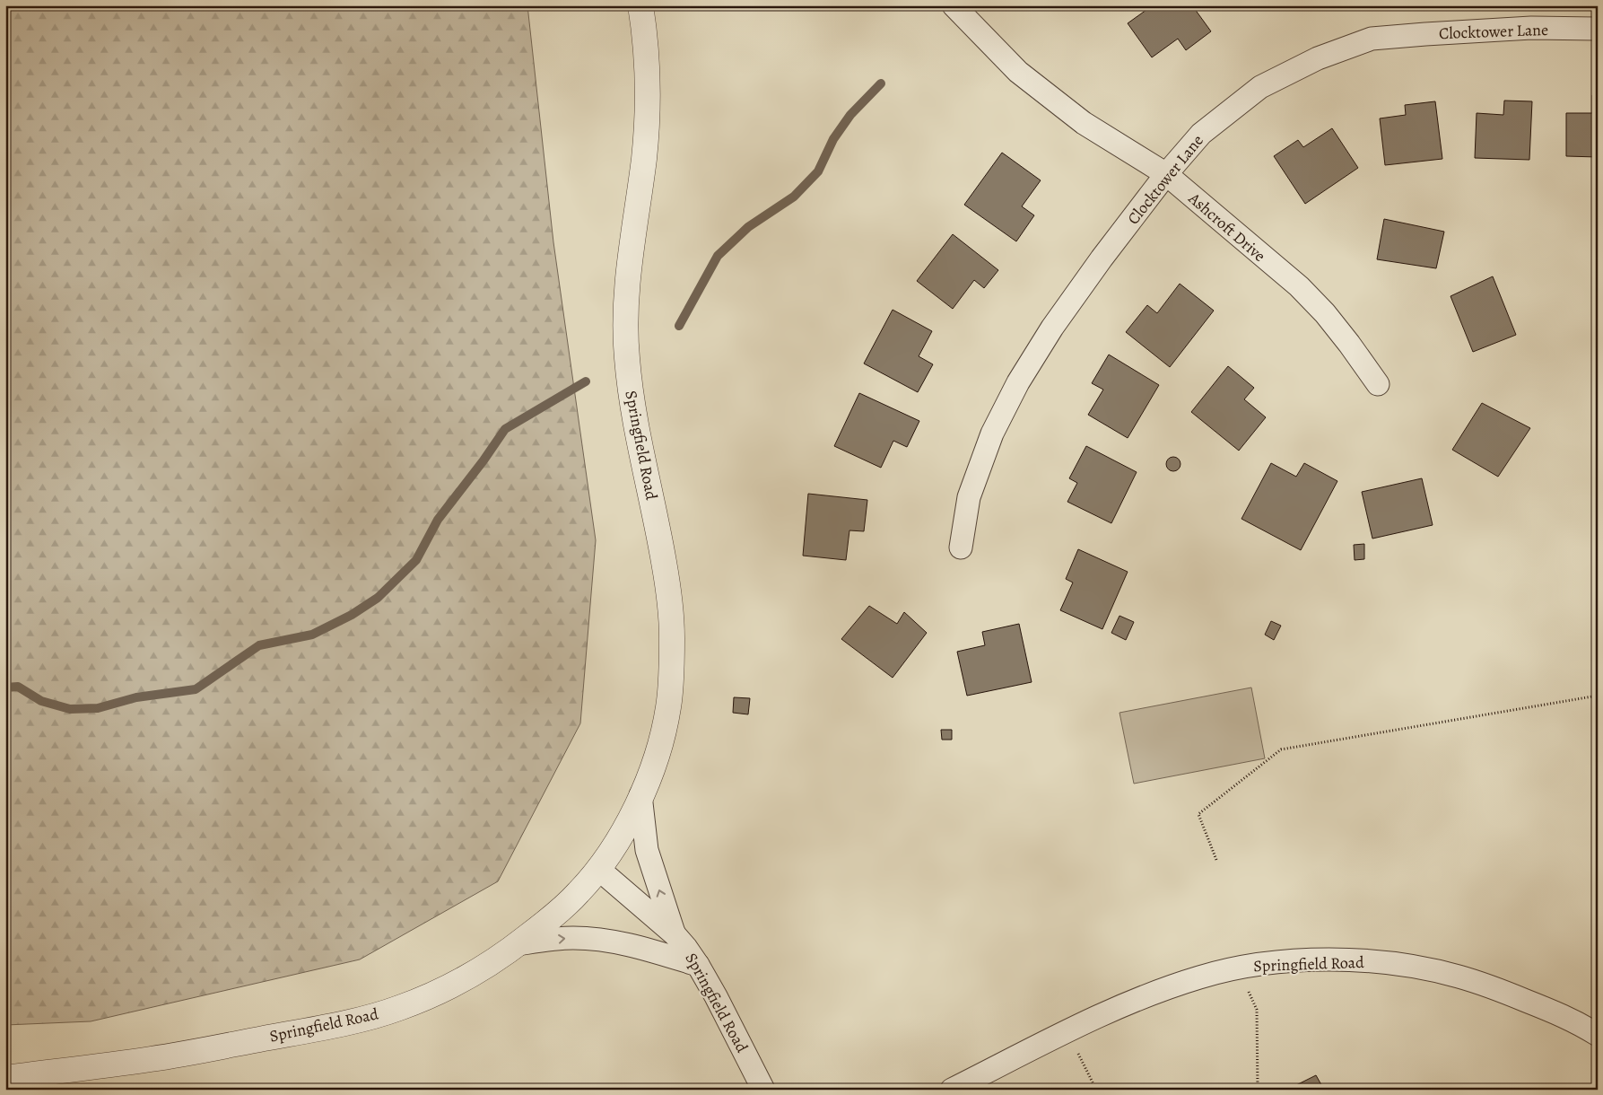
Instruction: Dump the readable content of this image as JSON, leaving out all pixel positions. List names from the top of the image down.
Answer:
{
  "streets": {
    "street": ["Clocktower Lane", "Ashcroft Drive", "Springfield Road"]
  },
  "crossings": [
    ["Clocktower Lane", "Ashcroft Drive"]
  ]
}
